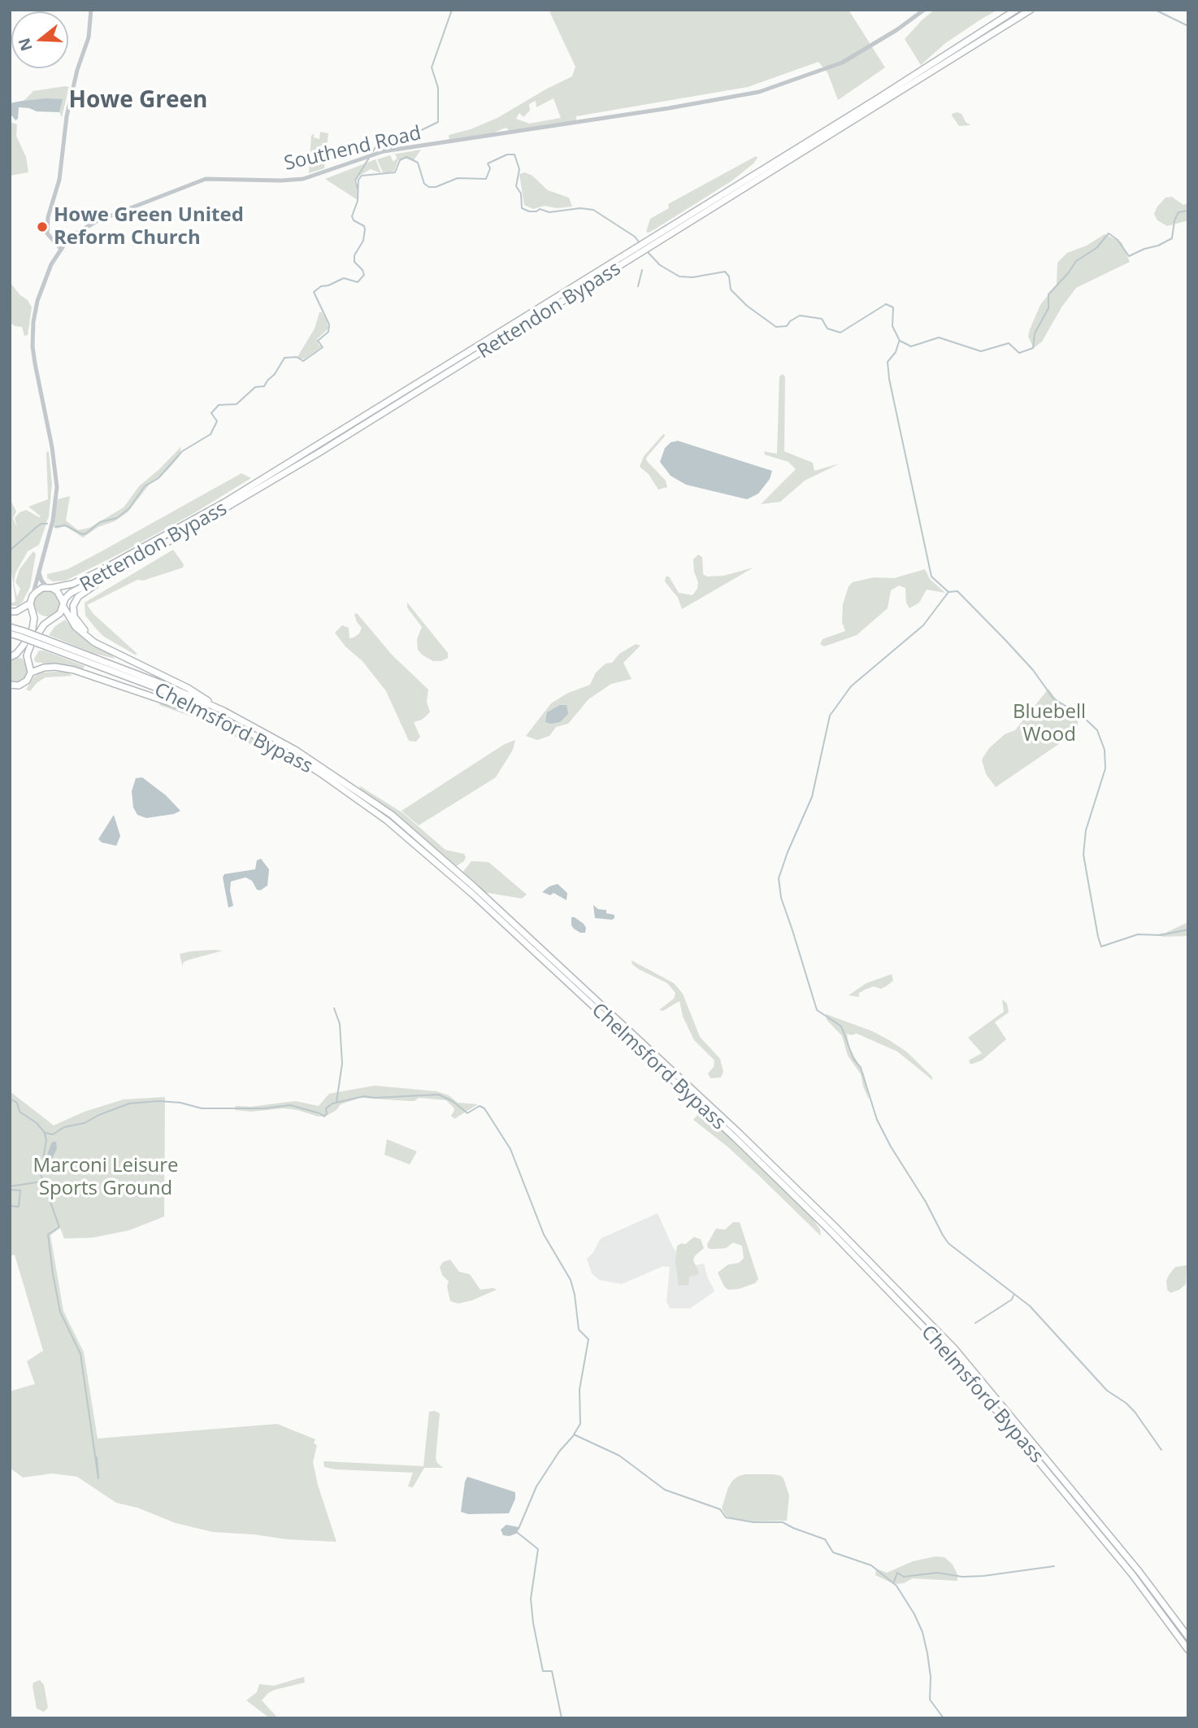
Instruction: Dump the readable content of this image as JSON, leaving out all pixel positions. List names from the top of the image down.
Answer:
{
  "streets": {
    "highway": ["Rettendon Bypass", "Chelmsford Bypass"],
    "street": ["Southend Road"]
  },
  "districts": ["Howe Green"],
  "parks": ["Bluebell Wood", "Marconi Leisure Sports Ground"],
  "places": ["Howe Green United Reform Church"],
  "north": "left"
}
